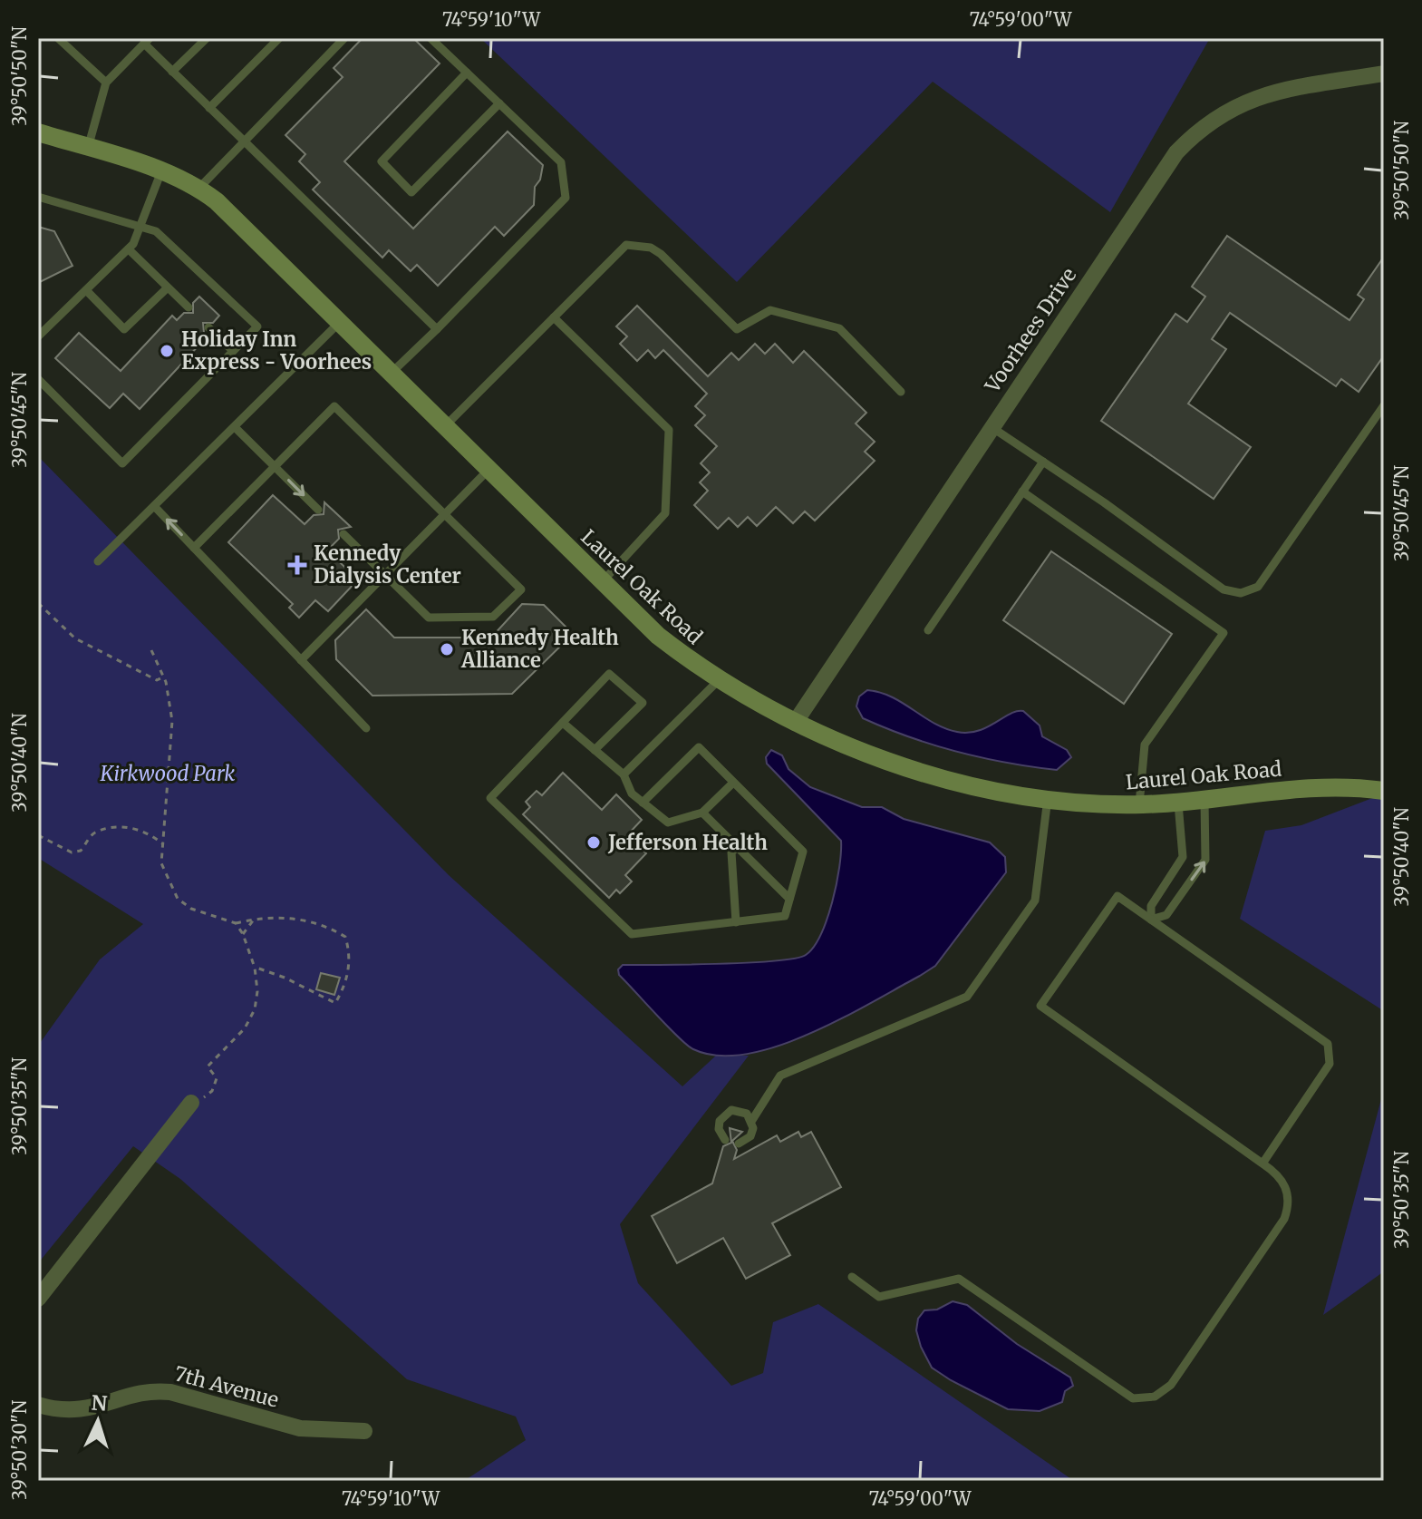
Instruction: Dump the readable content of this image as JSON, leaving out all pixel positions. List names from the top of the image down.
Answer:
{
  "streets": {
    "street": ["Voorhees Drive", "Laurel Oak Road", "7th Avenue"]
  },
  "crossings": [
    ["Voorhees Drive", "Laurel Oak Road"]
  ],
  "parks": ["Kirkwood Park"],
  "places": {
    "other": ["Holiday Inn Express - Voorhees", "Kennedy Health Alliance", "Jefferson Health"],
    "health": ["Kennedy Dialysis Center"]
  },
  "north": "top",
  "coordinates": [
    "74°59'10\"W",
    "74°59'00\"W",
    "39°50'50\"N",
    "39°50'45\"N",
    "39°50'40\"N",
    "39°50'35\"N",
    "39°50'30\"N"
  ]
}
